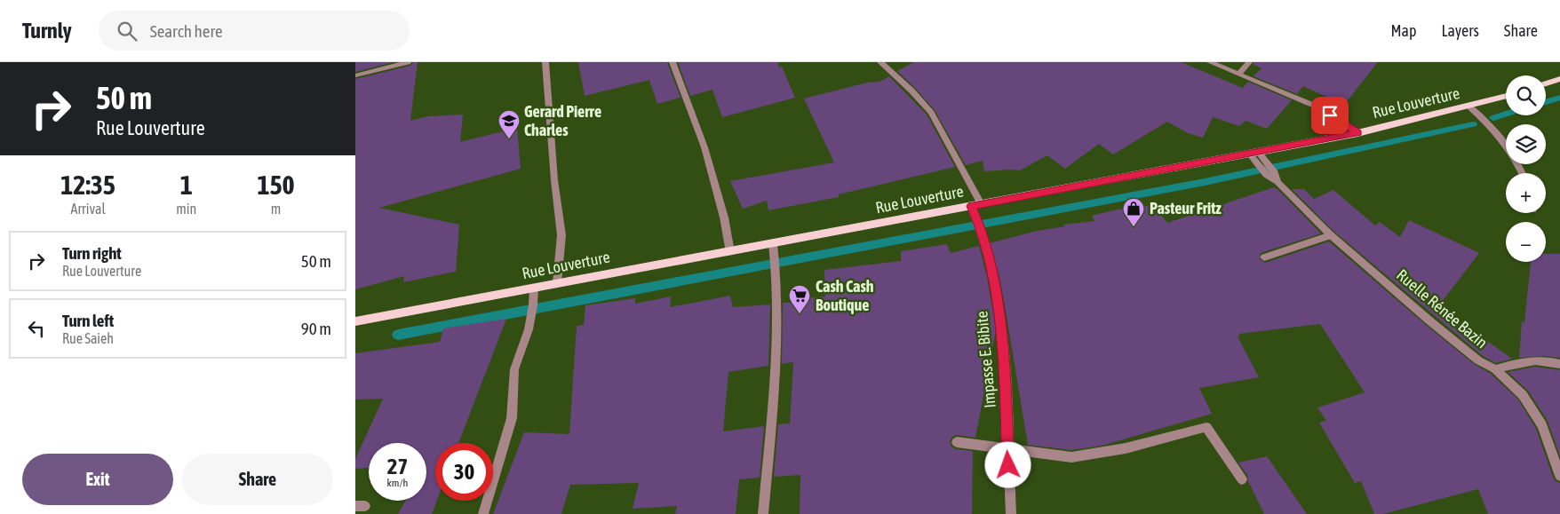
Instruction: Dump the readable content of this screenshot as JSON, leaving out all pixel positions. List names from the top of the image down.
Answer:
{
  "streets": {
    "main road": ["Rue Louverture"],
    "street": ["Ruelle Rénée Bazin", "Impasse E. Bibite"]
  },
  "crossings": [
    ["Rue Louverture", "Ruelle Rénée Bazin"],
    ["Rue Louverture", "Impasse E. Bibite"]
  ],
  "places": {
    "school or university": ["Gerard Pierre Charles"],
    "shop": ["Pasteur Fritz"],
    "supermarket": ["Cash Cash Boutique"]
  },
  "page": {
    "header": "Turnly",
    "search": "Search here",
    "nav": ["Map", "Layers", "Share"],
    "turn": ["50 m", "Rue Louverture"],
    "map_buttons": ["+", "−"],
    "eta": [
      "12:35",
      "Arrival",
      "1",
      "min",
      "150",
      "m"
    ],
    "list": [
      {
        "name": "Turn right",
        "note": "Rue Louverture",
        "value": "50 m"
      },
      {
        "name": "Turn left",
        "note": "Rue Saieh",
        "value": "90 m"
      }
    ],
    "speed": "27 km/h",
    "limit": "30",
    "buttons": ["Exit", "Share"]
  }
}
